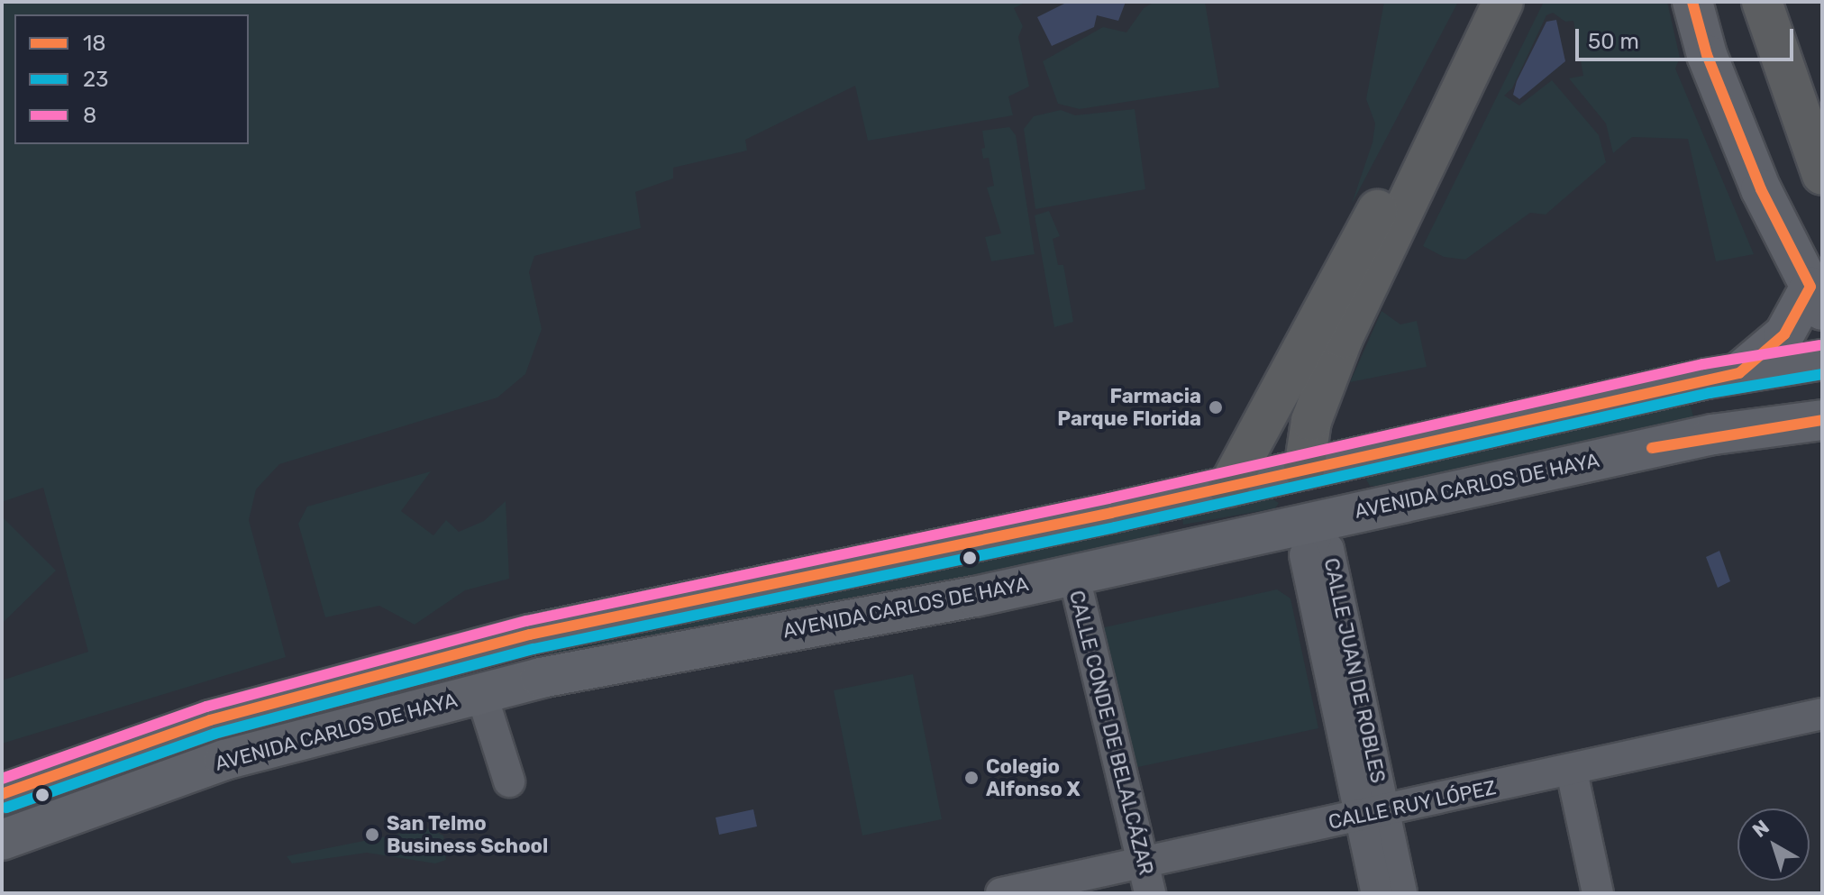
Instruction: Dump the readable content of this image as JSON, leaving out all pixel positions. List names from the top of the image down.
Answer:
{
  "streets": {
    "main road": ["AVENIDA CARLOS DE HAYA"],
    "street": ["CALLE JUAN DE ROBLES", "CALLE CONDE DE BELALCÁZAR", "CALLE RUY LÓPEZ"]
  },
  "crossings": [
    ["AVENIDA CARLOS DE HAYA", "CALLE JUAN DE ROBLES"],
    ["AVENIDA CARLOS DE HAYA", "CALLE CONDE DE BELALCÁZAR"],
    ["CALLE JUAN DE ROBLES", "CALLE RUY LÓPEZ"],
    ["CALLE CONDE DE BELALCÁZAR", "CALLE RUY LÓPEZ"]
  ],
  "places": ["Farmacia Parque Florida", "Colegio Alfonso X", "San Telmo Business School"],
  "lines": ["transit line 18", "transit line 8", "transit line 23"],
  "legend": ["18", "23", "8"],
  "scale_bar": "50 m",
  "north": "top left"
}
